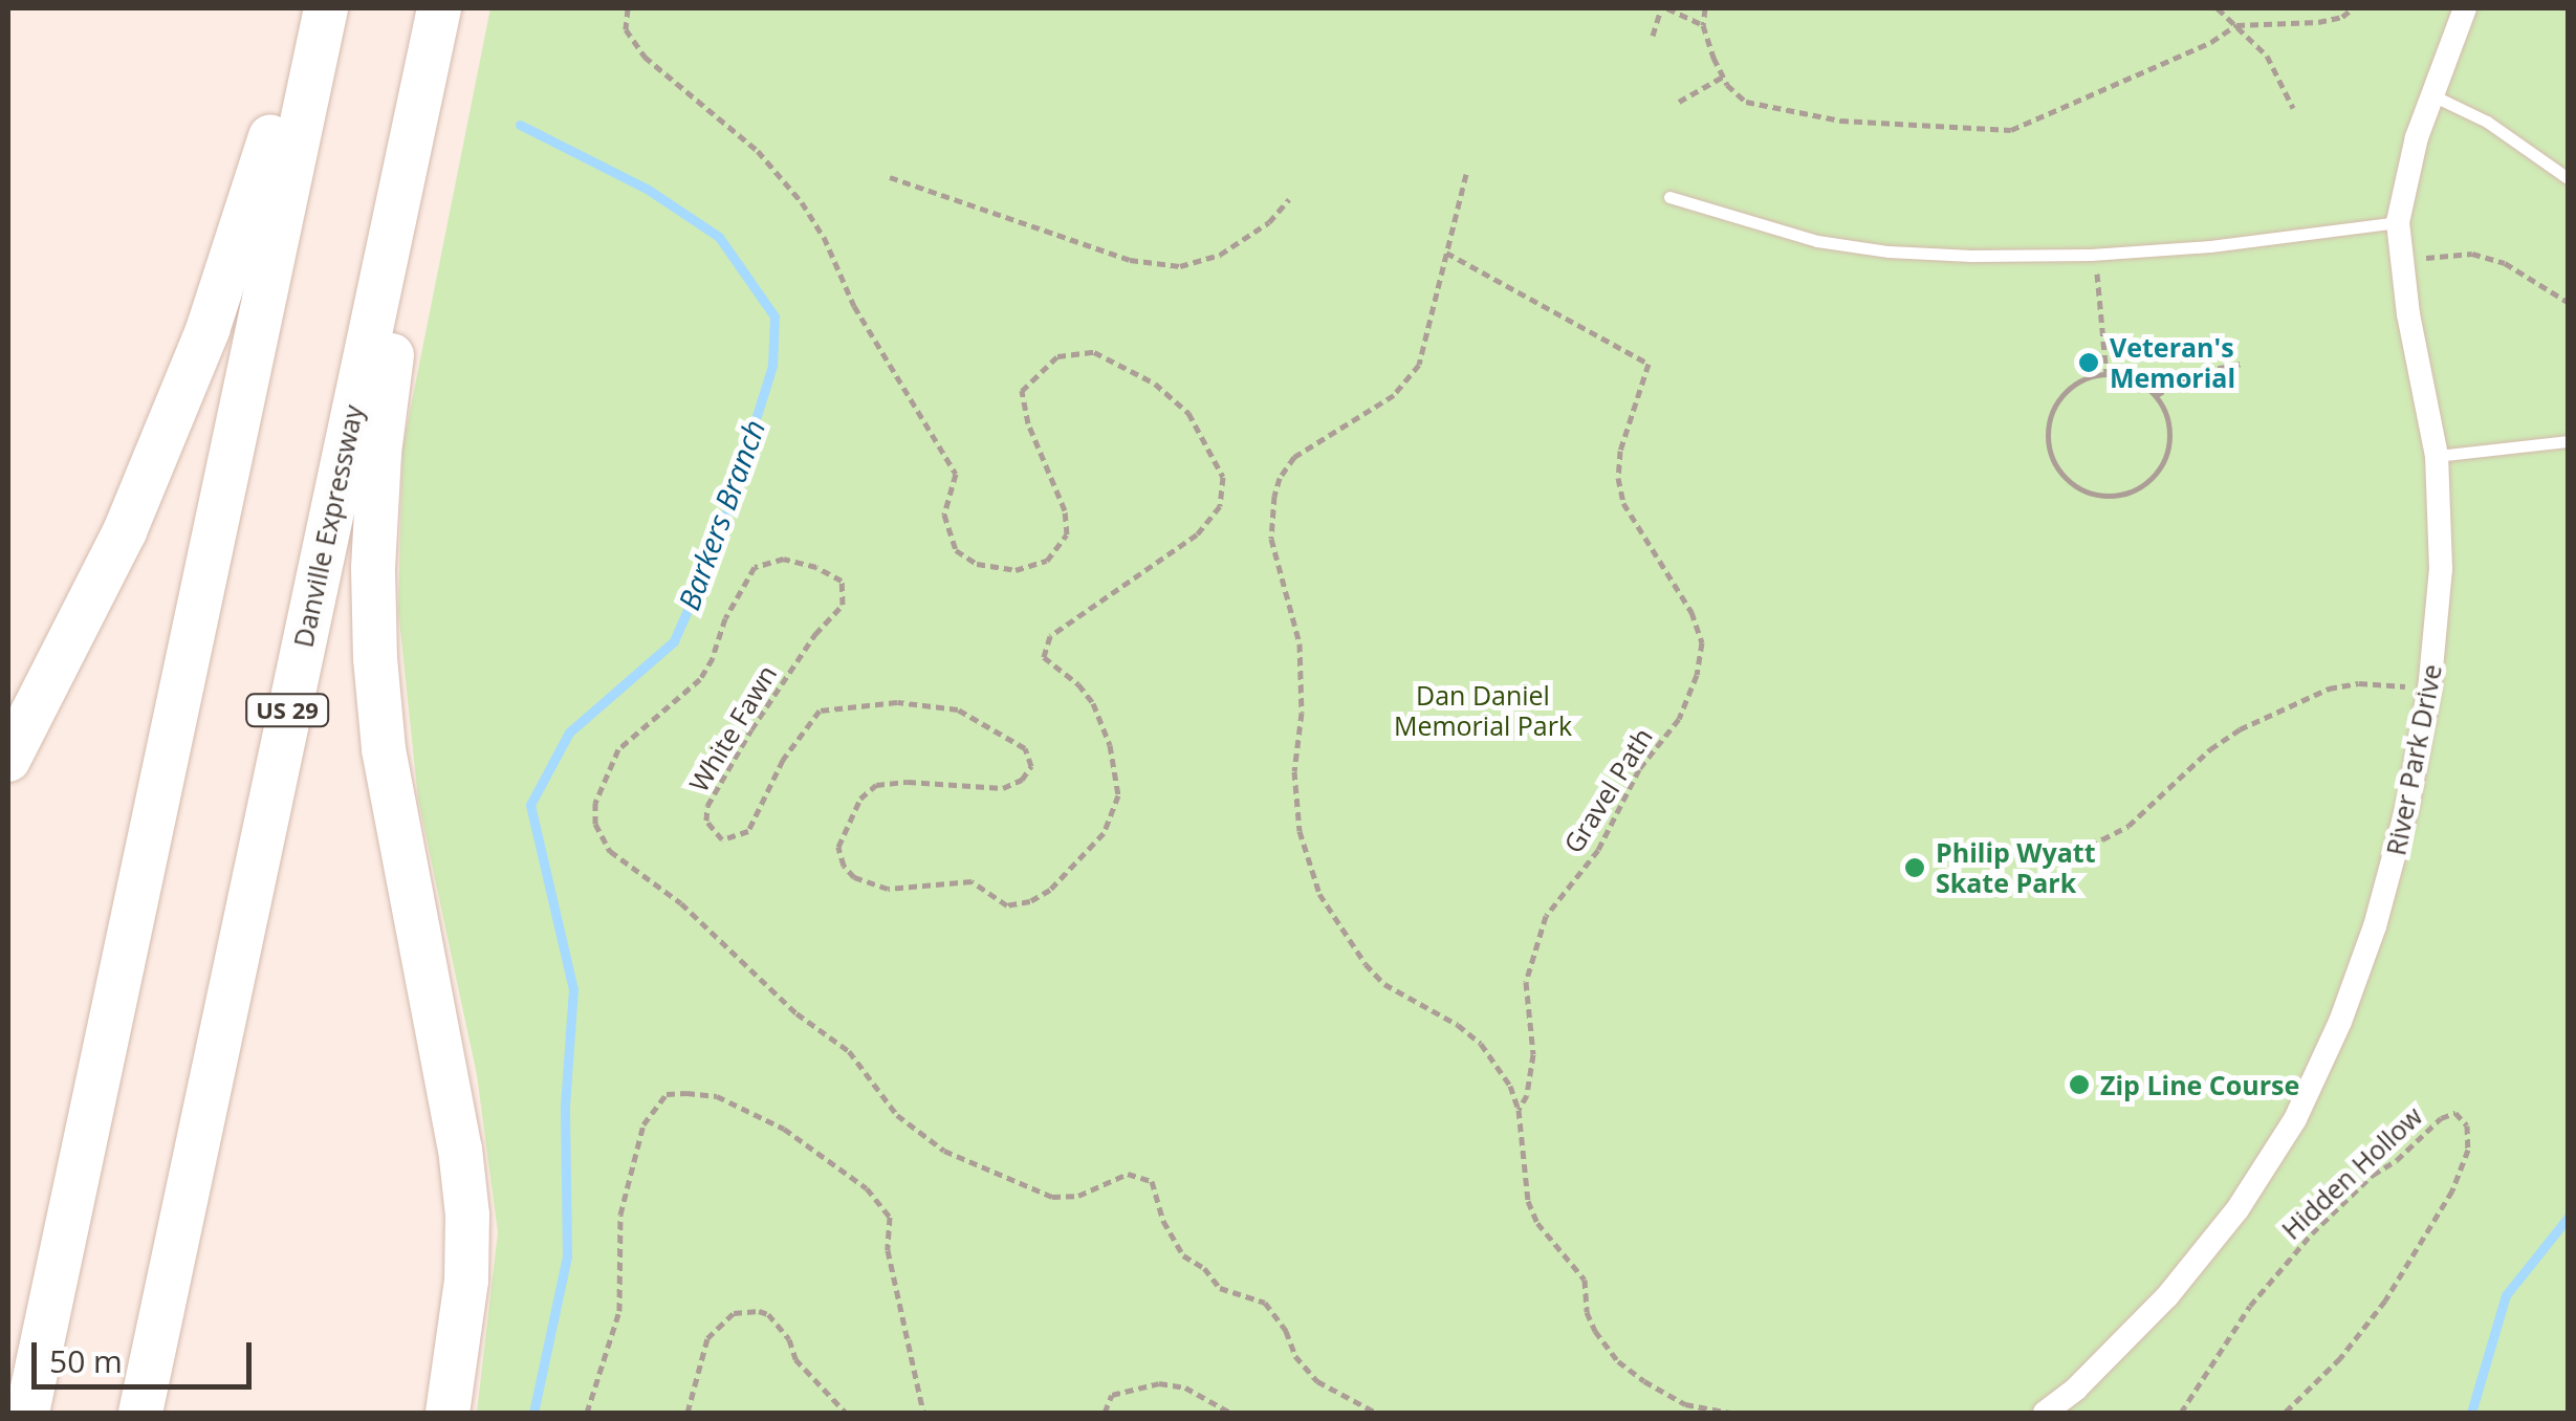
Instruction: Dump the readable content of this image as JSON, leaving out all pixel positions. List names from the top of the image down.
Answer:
{
  "streets": {
    "highway": ["Danville Expressway", "US 29"],
    "street": ["River Park Drive"],
    "path": ["White Fawn", "Gravel Path", "Hidden Hollow"]
  },
  "water": ["Barkers Branch"],
  "parks": ["Dan Daniel Memorial Park"],
  "places": ["Veteran's Memorial", "Philip Wyatt Skate Park", "Zip Line Course"],
  "scale_bar": "50 m"
}
